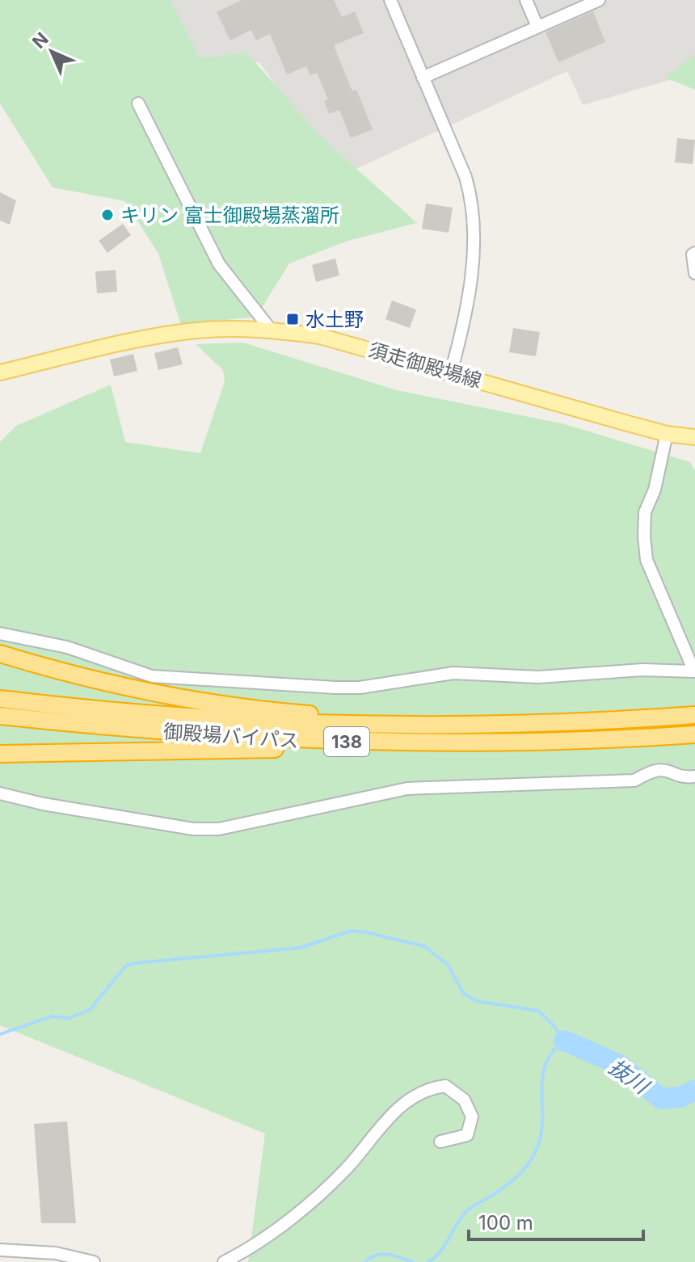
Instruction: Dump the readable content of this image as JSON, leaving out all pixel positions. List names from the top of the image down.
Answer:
{
  "streets": {
    "highway": ["御殿場バイパス", "138"],
    "main road": ["須走御殿場線"]
  },
  "water": ["抜川"],
  "places": {
    "other": ["キリン 富士御殿場蒸溜所"],
    "transit": ["水土野"]
  },
  "scale_bar": "100 m",
  "north": "top left"
}
